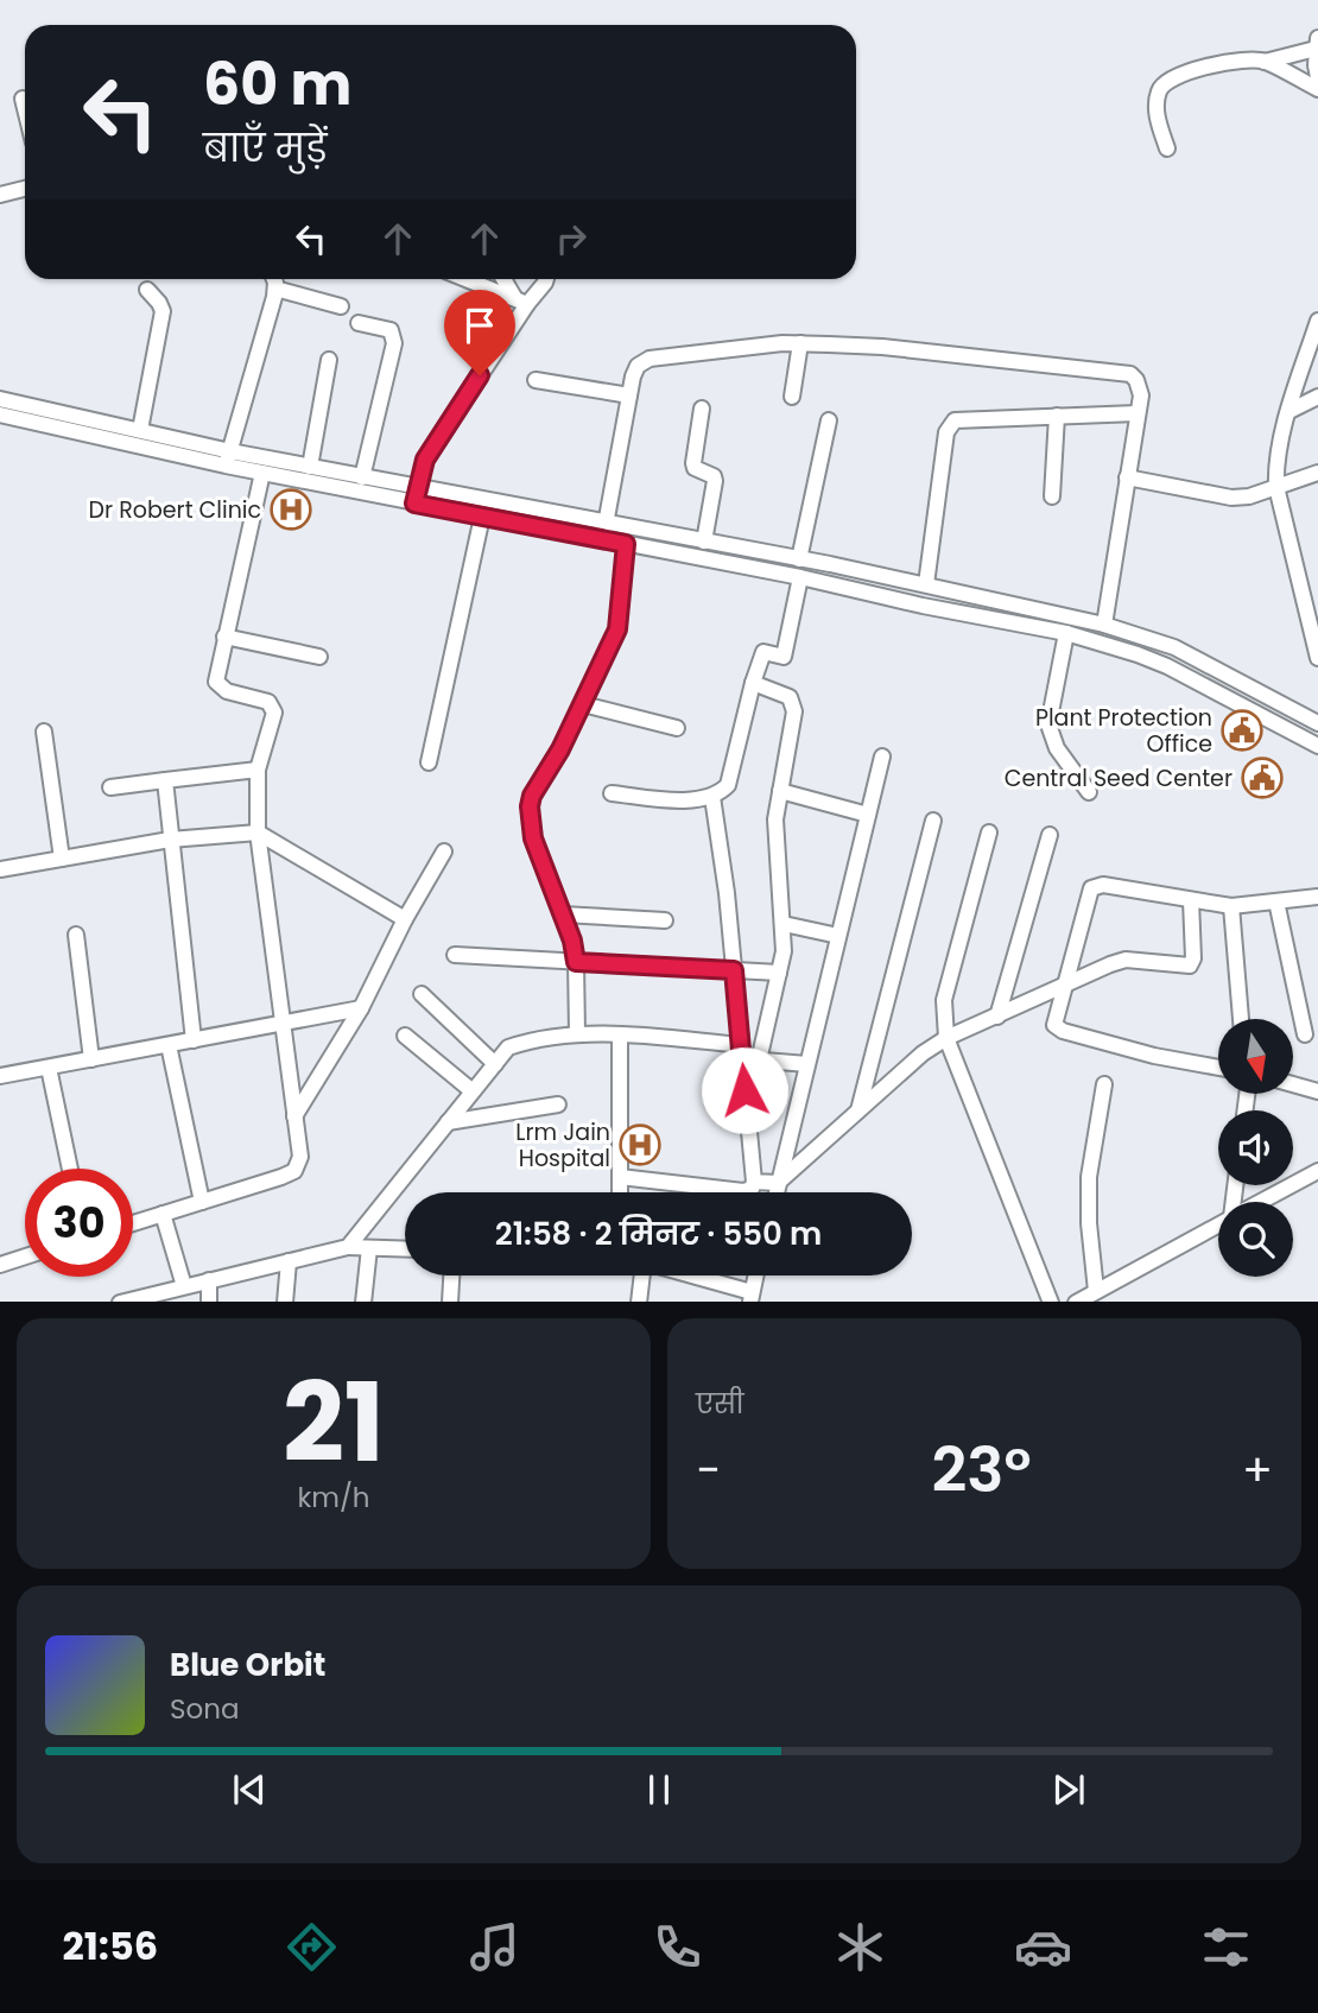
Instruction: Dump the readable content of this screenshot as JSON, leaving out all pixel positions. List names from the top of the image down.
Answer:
{
  "places": {
    "hospital": ["Dr Robert Clinic", "Lrm Jain Hospital"],
    "public building": ["Plant Protection Office", "Central Seed Center"]
  },
  "north": "bottom",
  "page": {
    "turn": ["60 m", "बाएँ मुड़ें"],
    "limit": "30",
    "trip": "21:58 · 2 मिनट · 550 m",
    "tile": [
      ["21", "km/h"],
      "एसी"
    ],
    "heat": ["−", "23°", "+"],
    "song": ["Blue Orbit", "Sona"],
    "tabs": "21:56"
  }
}
